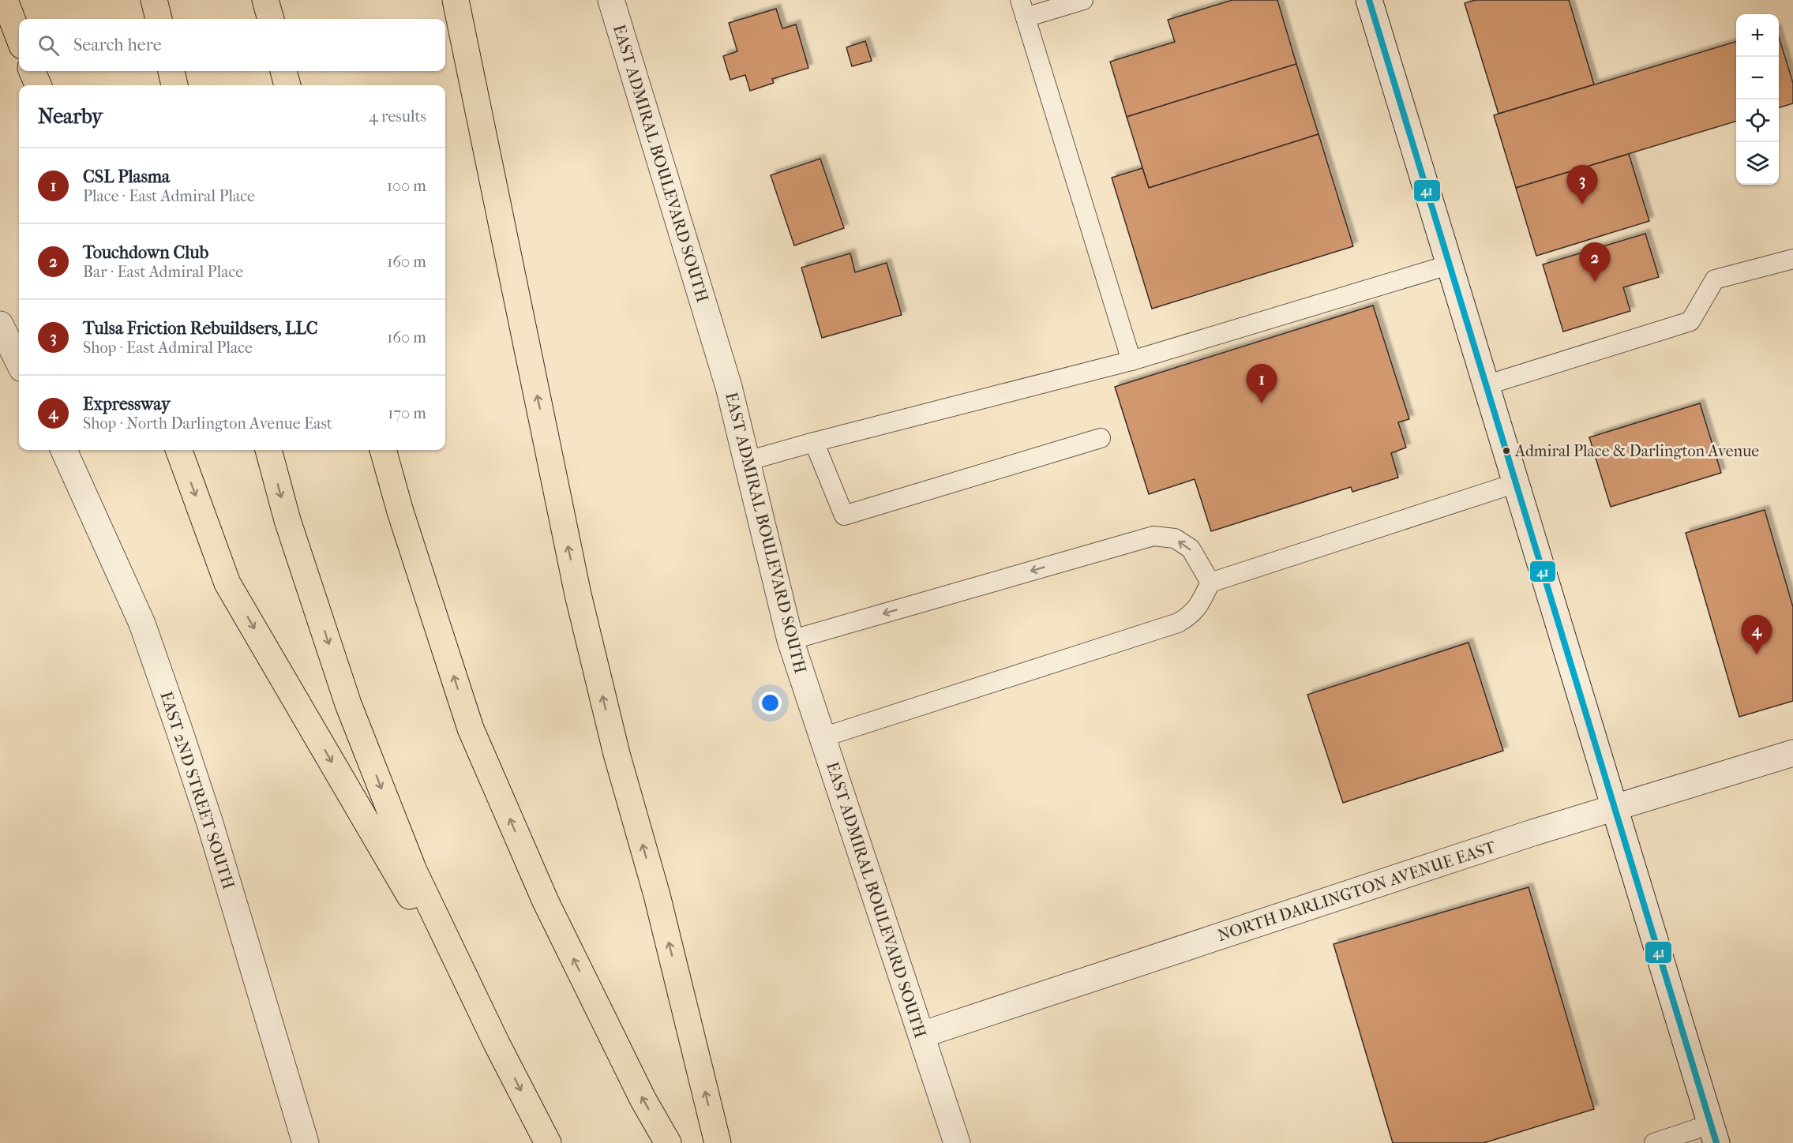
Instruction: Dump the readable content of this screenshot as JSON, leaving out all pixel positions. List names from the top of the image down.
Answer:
{
  "streets": {
    "street": ["EAST ADMIRAL BOULEVARD SOUTH", "EAST 2ND STREET SOUTH", "NORTH DARLINGTON AVENUE EAST"]
  },
  "crossings": [
    ["EAST ADMIRAL BOULEVARD SOUTH", "NORTH DARLINGTON AVENUE EAST"]
  ],
  "places": ["Admiral Place & Darlington Avenue"],
  "lines": ["transit line 41"],
  "page": {
    "map_buttons": ["+", "−"],
    "search": "Search here",
    "heading": ["Nearby", "4 results"],
    "list": [
      {
        "mark": "1",
        "name": "CSL Plasma",
        "note": "Place · East Admiral Place",
        "value": "100 m"
      },
      {
        "mark": "2",
        "name": "Touchdown Club",
        "note": "Bar · East Admiral Place",
        "value": "160 m"
      },
      {
        "mark": "3",
        "name": "Tulsa Friction Rebuildsers, LLC",
        "note": "Shop · East Admiral Place",
        "value": "160 m"
      },
      {
        "mark": "4",
        "name": "Expressway",
        "note": "Shop · North Darlington Avenue East",
        "value": "170 m"
      }
    ],
    "pins": [
      "3",
      "2",
      "1",
      "4"
    ]
  }
}
